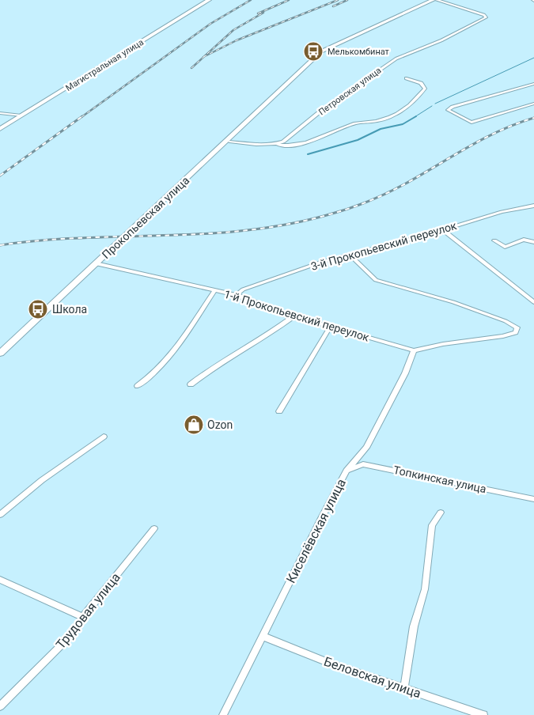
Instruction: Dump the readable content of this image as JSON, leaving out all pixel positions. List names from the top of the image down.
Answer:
{
  "streets": {
    "main road": ["Магистральная улица", "Прокопьевская улица"],
    "street": [
      "Петровская улица",
      "3-й Прокопьевский переулок",
      "1-й Прокопьевский переулок",
      "Топкинская улица",
      "Киселёвская улица",
      "Трудовая улица",
      "Беловская улица"
    ]
  },
  "crossings": [
    ["Прокопьевская улица", "1-й Прокопьевский переулок"],
    ["3-й Прокопьевский переулок", "1-й Прокопьевский переулок"],
    ["1-й Прокопьевский переулок", "Киселёвская улица"],
    ["Топкинская улица", "Киселёвская улица"],
    ["Киселёвская улица", "Беловская улица"]
  ],
  "places": {
    "bus stop": ["Мелькомбинат", "Школа"],
    "shop": ["Ozon"]
  }
}
